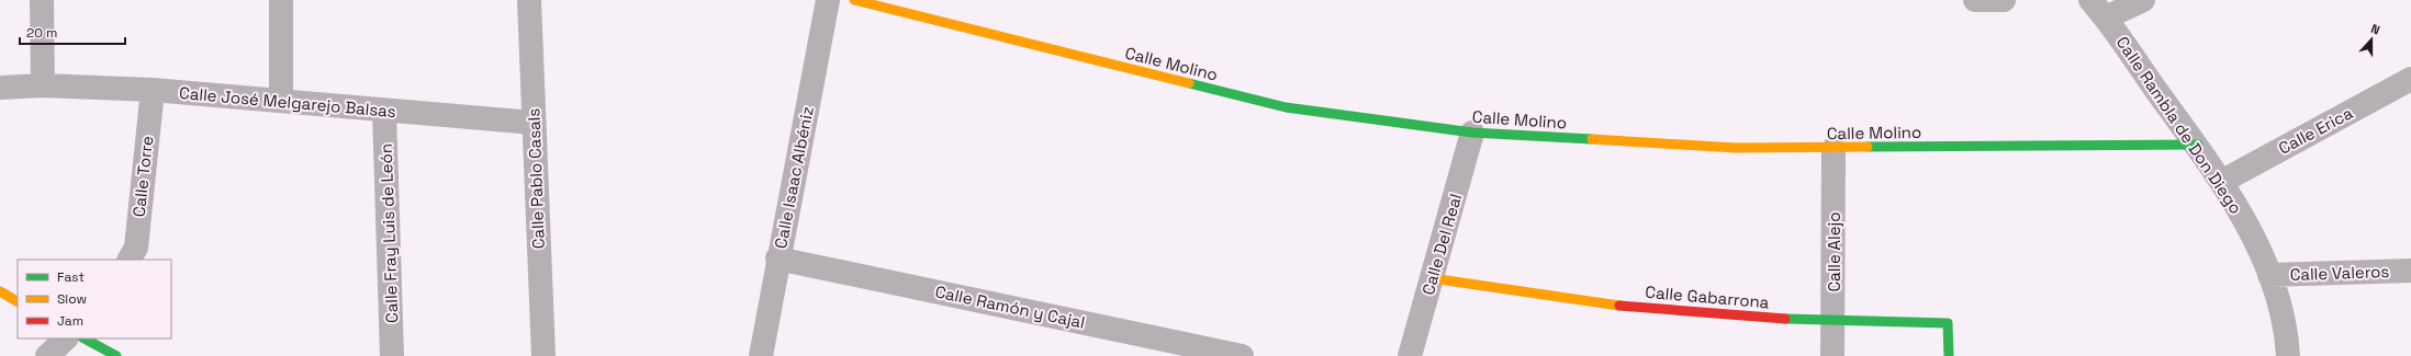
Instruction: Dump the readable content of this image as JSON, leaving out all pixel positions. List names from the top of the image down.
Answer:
{
  "streets": {
    "street": [
      "Calle Molino",
      "Calle José Melgarejo Balsas",
      "Calle Rambla de Don Diego",
      "Calle Erica",
      "Calle Torre",
      "Calle Isaac Albéniz",
      "Calle Pablo Casals",
      "Calle Fray Luis de León",
      "Calle Del Real",
      "Calle Alejo",
      "Calle Valeros",
      "Calle Gabarrona",
      "Calle Ramón y Cajal"
    ]
  },
  "crossings": [
    ["Calle Molino", "Calle Rambla de Don Diego"],
    ["Calle Molino", "Calle Del Real"],
    ["Calle Molino", "Calle Alejo"],
    ["Calle José Melgarejo Balsas", "Calle Torre"],
    ["Calle José Melgarejo Balsas", "Calle Pablo Casals"],
    ["Calle José Melgarejo Balsas", "Calle Fray Luis de León"],
    ["Calle Rambla de Don Diego", "Calle Erica"],
    ["Calle Rambla de Don Diego", "Calle Valeros"],
    ["Calle Isaac Albéniz", "Calle Ramón y Cajal"],
    ["Calle Del Real", "Calle Gabarrona"],
    ["Calle Alejo", "Calle Gabarrona"]
  ],
  "legend": ["Fast", "Slow", "Jam"],
  "scale_bar": "20 m",
  "north": "top"
}
